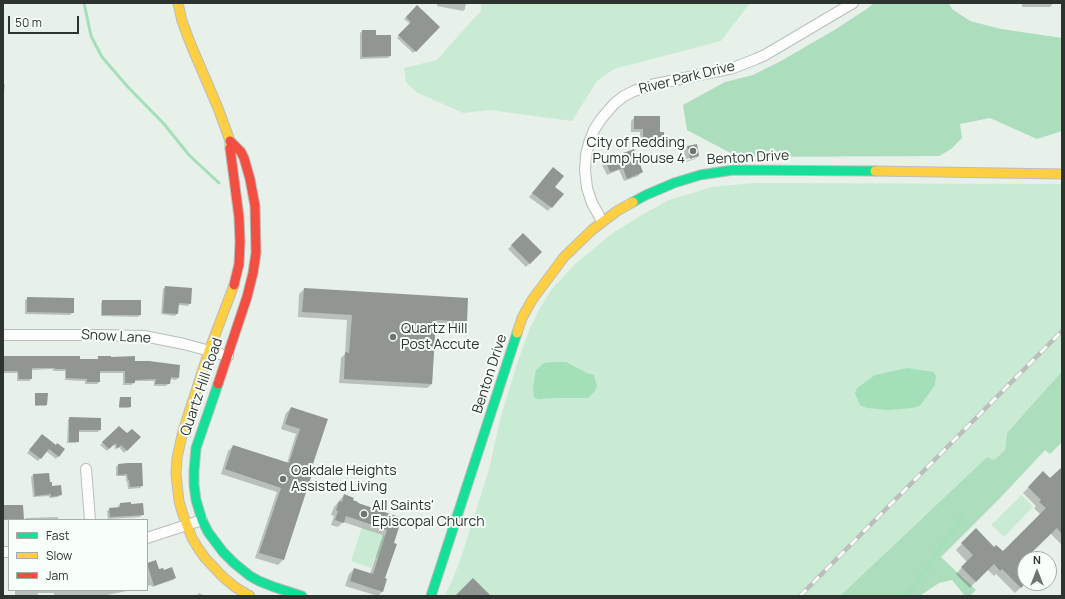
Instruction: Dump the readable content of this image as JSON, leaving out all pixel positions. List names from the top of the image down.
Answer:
{
  "streets": {
    "street": [
      "River Park Drive",
      "Benton Drive",
      "Snow Lane",
      "Quartz Hill Road"
    ]
  },
  "crossings": [
    ["River Park Drive", "Benton Drive"],
    ["Snow Lane", "Quartz Hill Road"]
  ],
  "places": [
    "City of Redding Pump House 4",
    "Quartz Hill Post Accute",
    "Oakdale Heights Assisted Living",
    "All Saints' Episcopal Church"
  ],
  "legend": ["Fast", "Slow", "Jam"],
  "scale_bar": "50 m",
  "north": "top"
}
